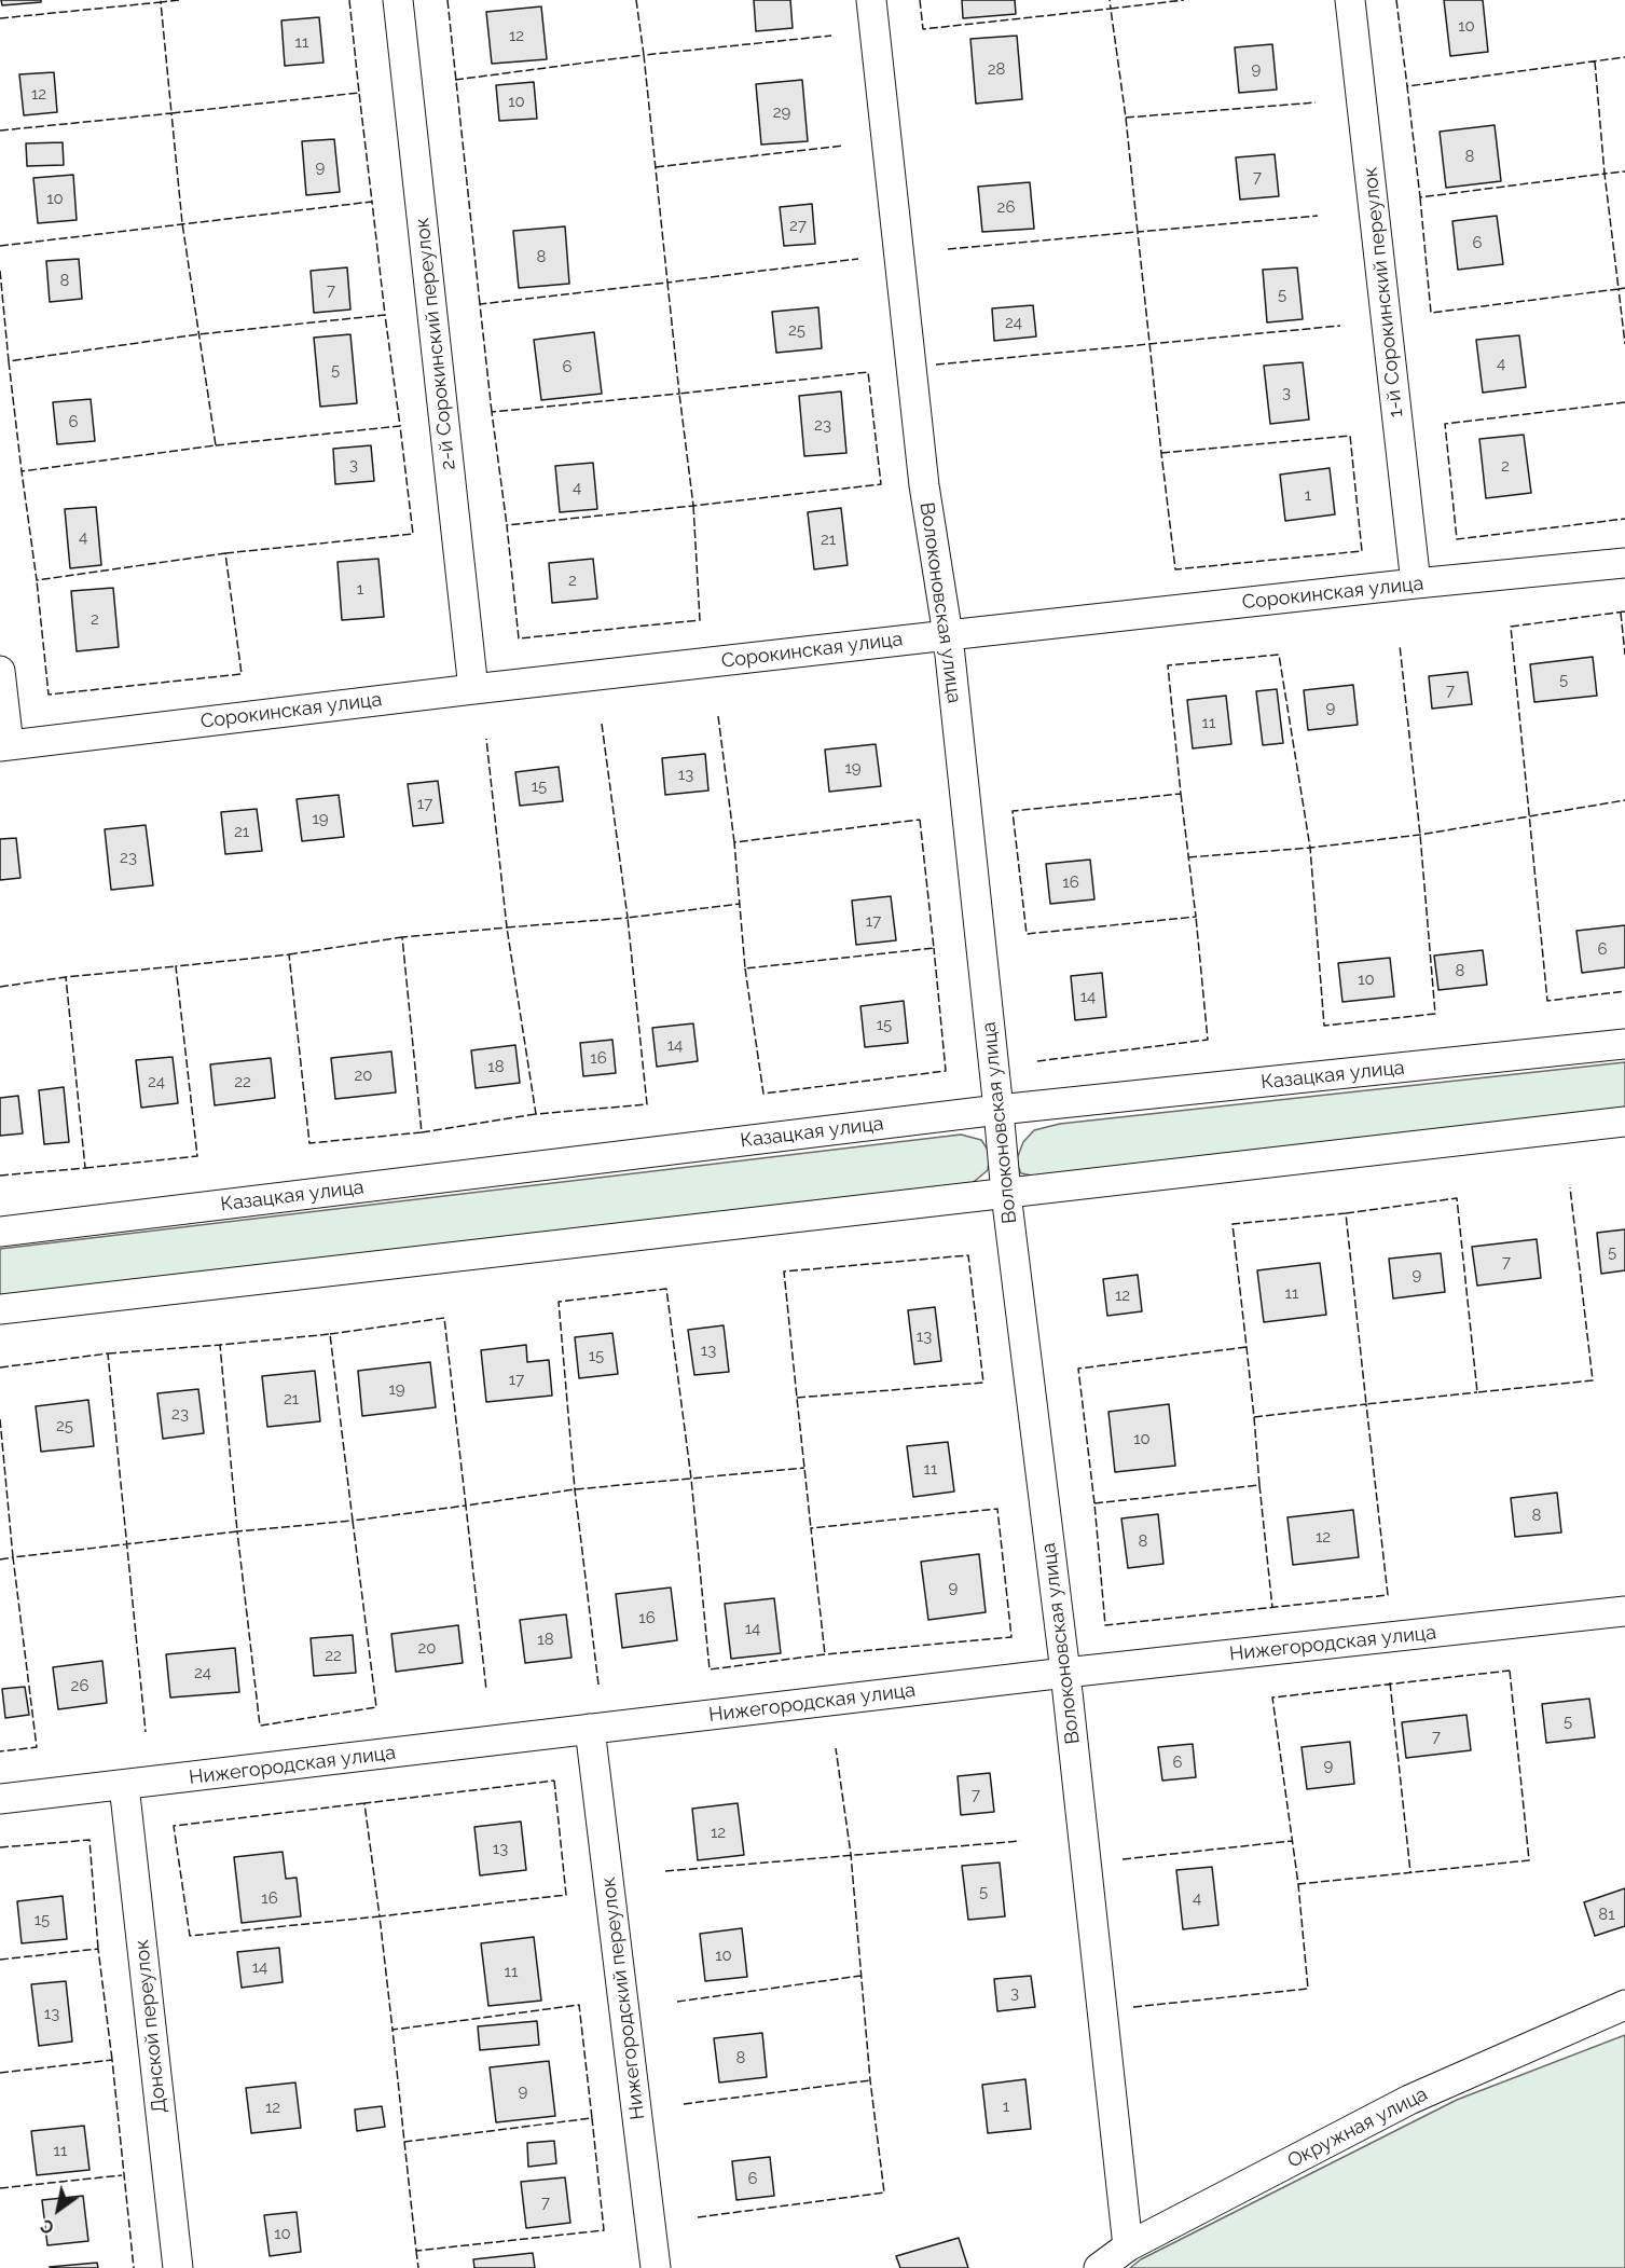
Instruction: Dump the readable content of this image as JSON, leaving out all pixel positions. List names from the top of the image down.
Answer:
{
  "streets": {
    "street": [
      "1-й Сорокинский переулок",
      "2-й Сорокинский переулок",
      "Сорокинская улица",
      "Волоконовская улица",
      "Казацкая улица",
      "Нижегородская улица",
      "Нижегородский переулок",
      "Донской переулок",
      "Окружная улица"
    ]
  },
  "crossings": [
    ["1-й Сорокинский переулок", "Сорокинская улица"],
    ["2-й Сорокинский переулок", "Сорокинская улица"],
    ["Сорокинская улица", "Волоконовская улица"],
    ["Волоконовская улица", "Казацкая улица"],
    ["Волоконовская улица", "Нижегородская улица"],
    ["Волоконовская улица", "Окружная улица"],
    ["Нижегородская улица", "Нижегородский переулок"],
    ["Нижегородская улица", "Донской переулок"]
  ],
  "house_numbers": [
    "10",
    "12",
    "11",
    "28",
    "9",
    "12",
    "10",
    "29",
    "8",
    "9",
    "7",
    "10",
    "26",
    "27",
    "6",
    "8",
    "8",
    "7",
    "5",
    "24",
    "25",
    "4",
    "6",
    "5",
    "3",
    "6",
    "23",
    "3",
    "2",
    "4",
    "1",
    "4",
    "21",
    "2",
    "1",
    "2",
    "5",
    "7",
    "9",
    "11",
    "19",
    "13",
    "15",
    "17",
    "19",
    "21",
    "23",
    "16",
    "17",
    "6",
    "8",
    "10",
    "14",
    "15",
    "14",
    "16",
    "18",
    "20",
    "24",
    "22",
    "5",
    "7",
    "9",
    "11",
    "12",
    "13",
    "13",
    "15",
    "17",
    "19",
    "21",
    "23",
    "25",
    "10",
    "11",
    "8",
    "12",
    "8",
    "9",
    "16",
    "14",
    "18",
    "20",
    "22",
    "24",
    "26",
    "5",
    "7",
    "6",
    "9",
    "7",
    "12",
    "13",
    "5",
    "16",
    "4",
    "81",
    "15",
    "10",
    "14",
    "11",
    "3",
    "13",
    "8",
    "9",
    "1",
    "12",
    "11",
    "6",
    "7",
    "10"
  ],
  "north": "bottom left"
}
